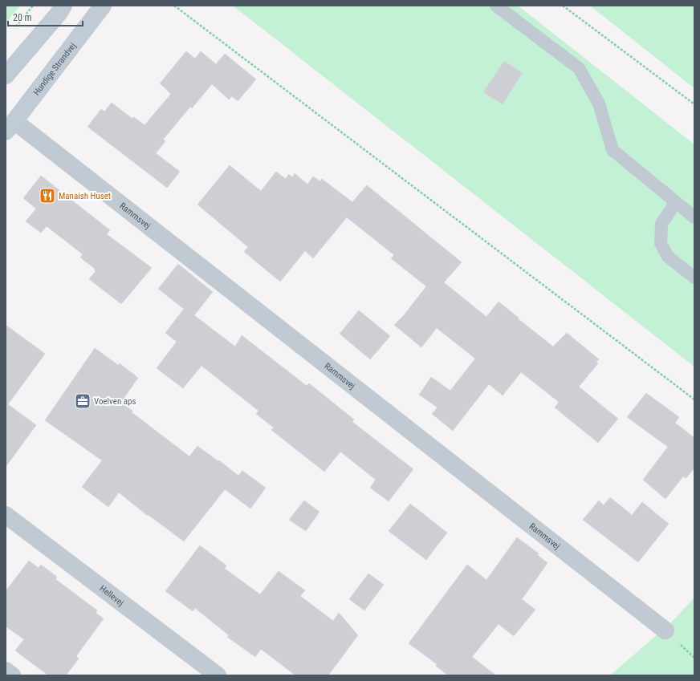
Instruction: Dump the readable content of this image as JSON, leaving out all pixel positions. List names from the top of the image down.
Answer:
{
  "streets": {
    "main road": ["Hundige Strandvej"],
    "street": ["Rammsvej", "Hellevej"]
  },
  "crossings": [
    ["Hundige Strandvej", "Rammsvej"]
  ],
  "places": {
    "restaurant": ["Manaish Huset"],
    "office": ["Voelven aps"]
  },
  "scale_bar": "20 m"
}
